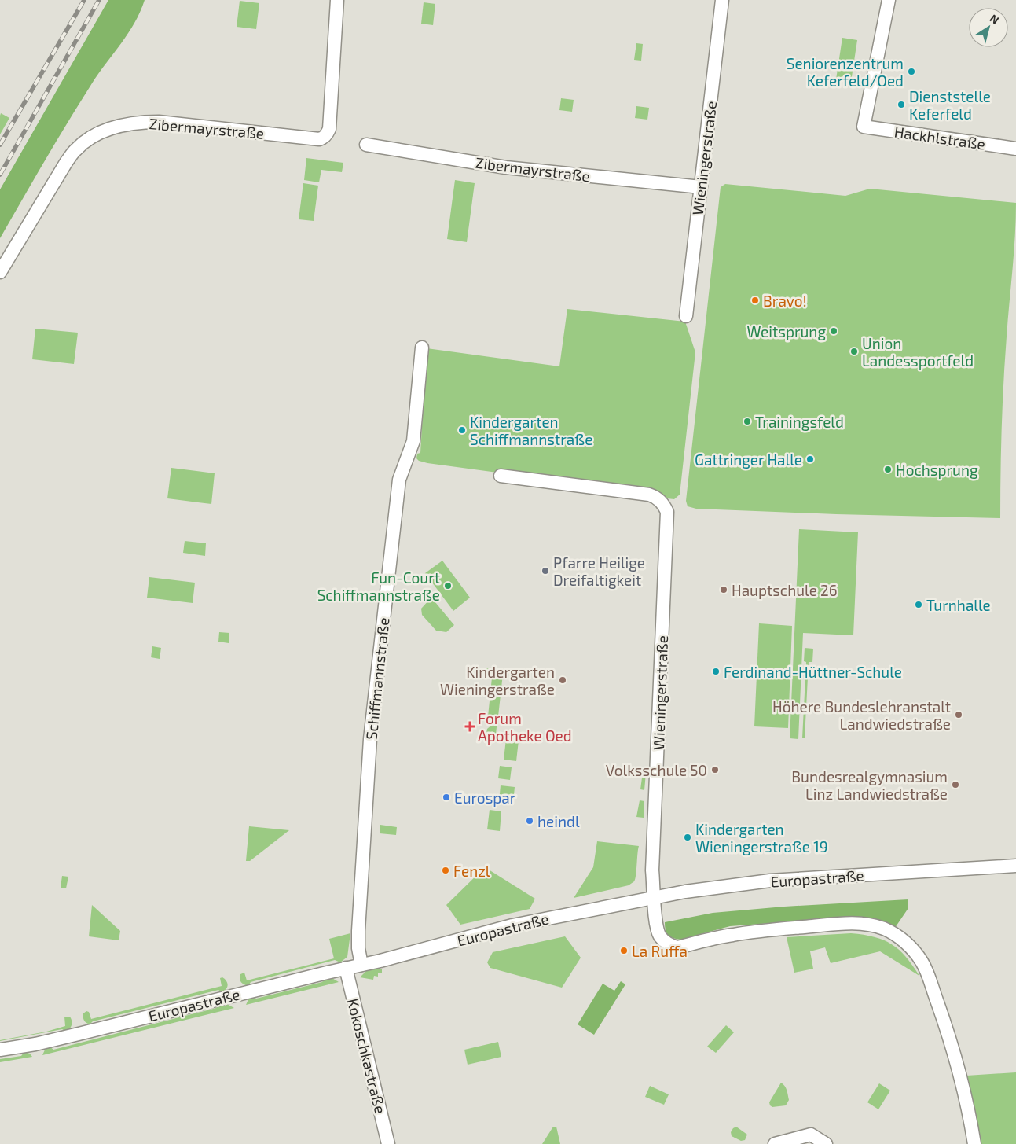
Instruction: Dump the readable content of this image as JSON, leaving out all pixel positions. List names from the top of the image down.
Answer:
{
  "streets": {
    "street": [
      "Zibermayrstraße",
      "Hackhlstraße",
      "Wieningerstraße",
      "Schiffmannstraße",
      "Europastraße",
      "Kokoschkastraße"
    ]
  },
  "crossings": [
    ["Zibermayrstraße", "Wieningerstraße"],
    ["Wieningerstraße", "Europastraße"],
    ["Schiffmannstraße", "Europastraße"],
    ["Europastraße", "Kokoschkastraße"]
  ],
  "places": {
    "other": [
      "Seniorenzentrum Keferfeld/Oed",
      "Dienststelle Keferfeld",
      "Bravo!",
      "Weitsprung",
      "Union Landessportfeld",
      "Trainingsfeld",
      "Kindergarten Schiffmannstraße",
      "Gattringer Halle",
      "Hochsprung",
      "Pfarre Heilige Dreifaltigkeit",
      "Fun-Court Schiffmannstraße",
      "Hauptschule 26",
      "Turnhalle",
      "Ferdinand-Hüttner-Schule",
      "Kindergarten Wieningerstraße",
      "Höhere Bundeslehranstalt Landwiedstraße",
      "Volksschule 50",
      "Bundesrealgymnasium Linz Landwiedstraße",
      "Eurospar",
      "heindl",
      "Kindergarten Wieningerstraße 19",
      "Fenzl",
      "La Ruffa"
    ],
    "health": ["Forum Apotheke Oed"]
  },
  "north": "top right"
}
